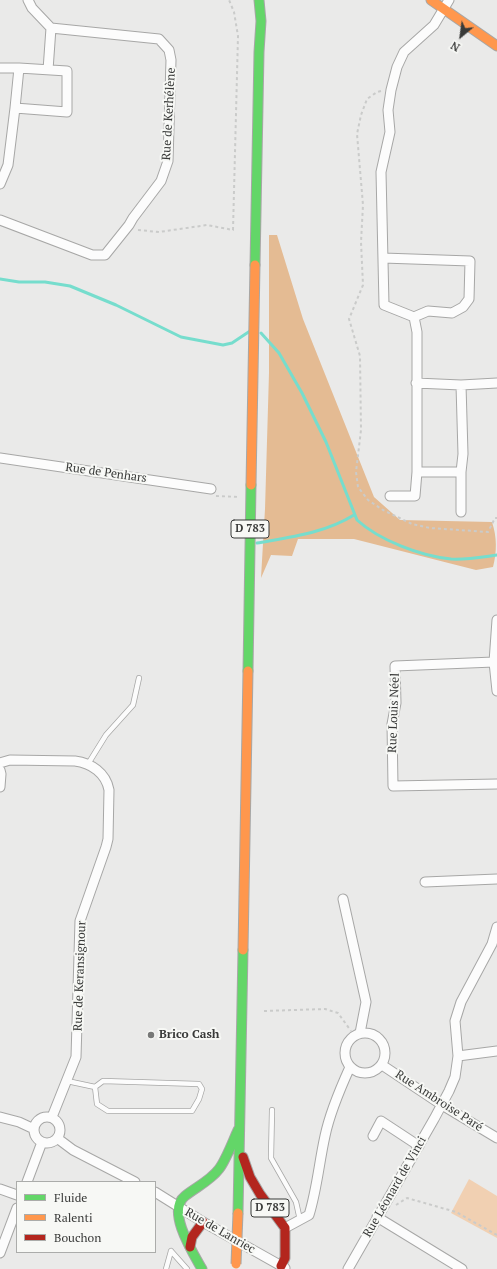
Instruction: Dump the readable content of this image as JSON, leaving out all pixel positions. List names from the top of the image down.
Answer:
{
  "streets": {
    "main road": ["D 783"],
    "street": [
      "Rue de Kerhélène",
      "Rue de Penhars",
      "Rue Louis Néel",
      "Rue de Keransignour",
      "Rue Ambroise Paré",
      "Rue Léonard de Vinci",
      "Rue de Lanriec"
    ]
  },
  "crossings": [
    ["D 783", "Rue de Lanriec"],
    ["Rue Ambroise Paré", "Rue Léonard de Vinci"]
  ],
  "places": ["Brico Cash"],
  "legend": ["Fluide", "Ralenti", "Bouchon"],
  "north": "bottom left"
}
